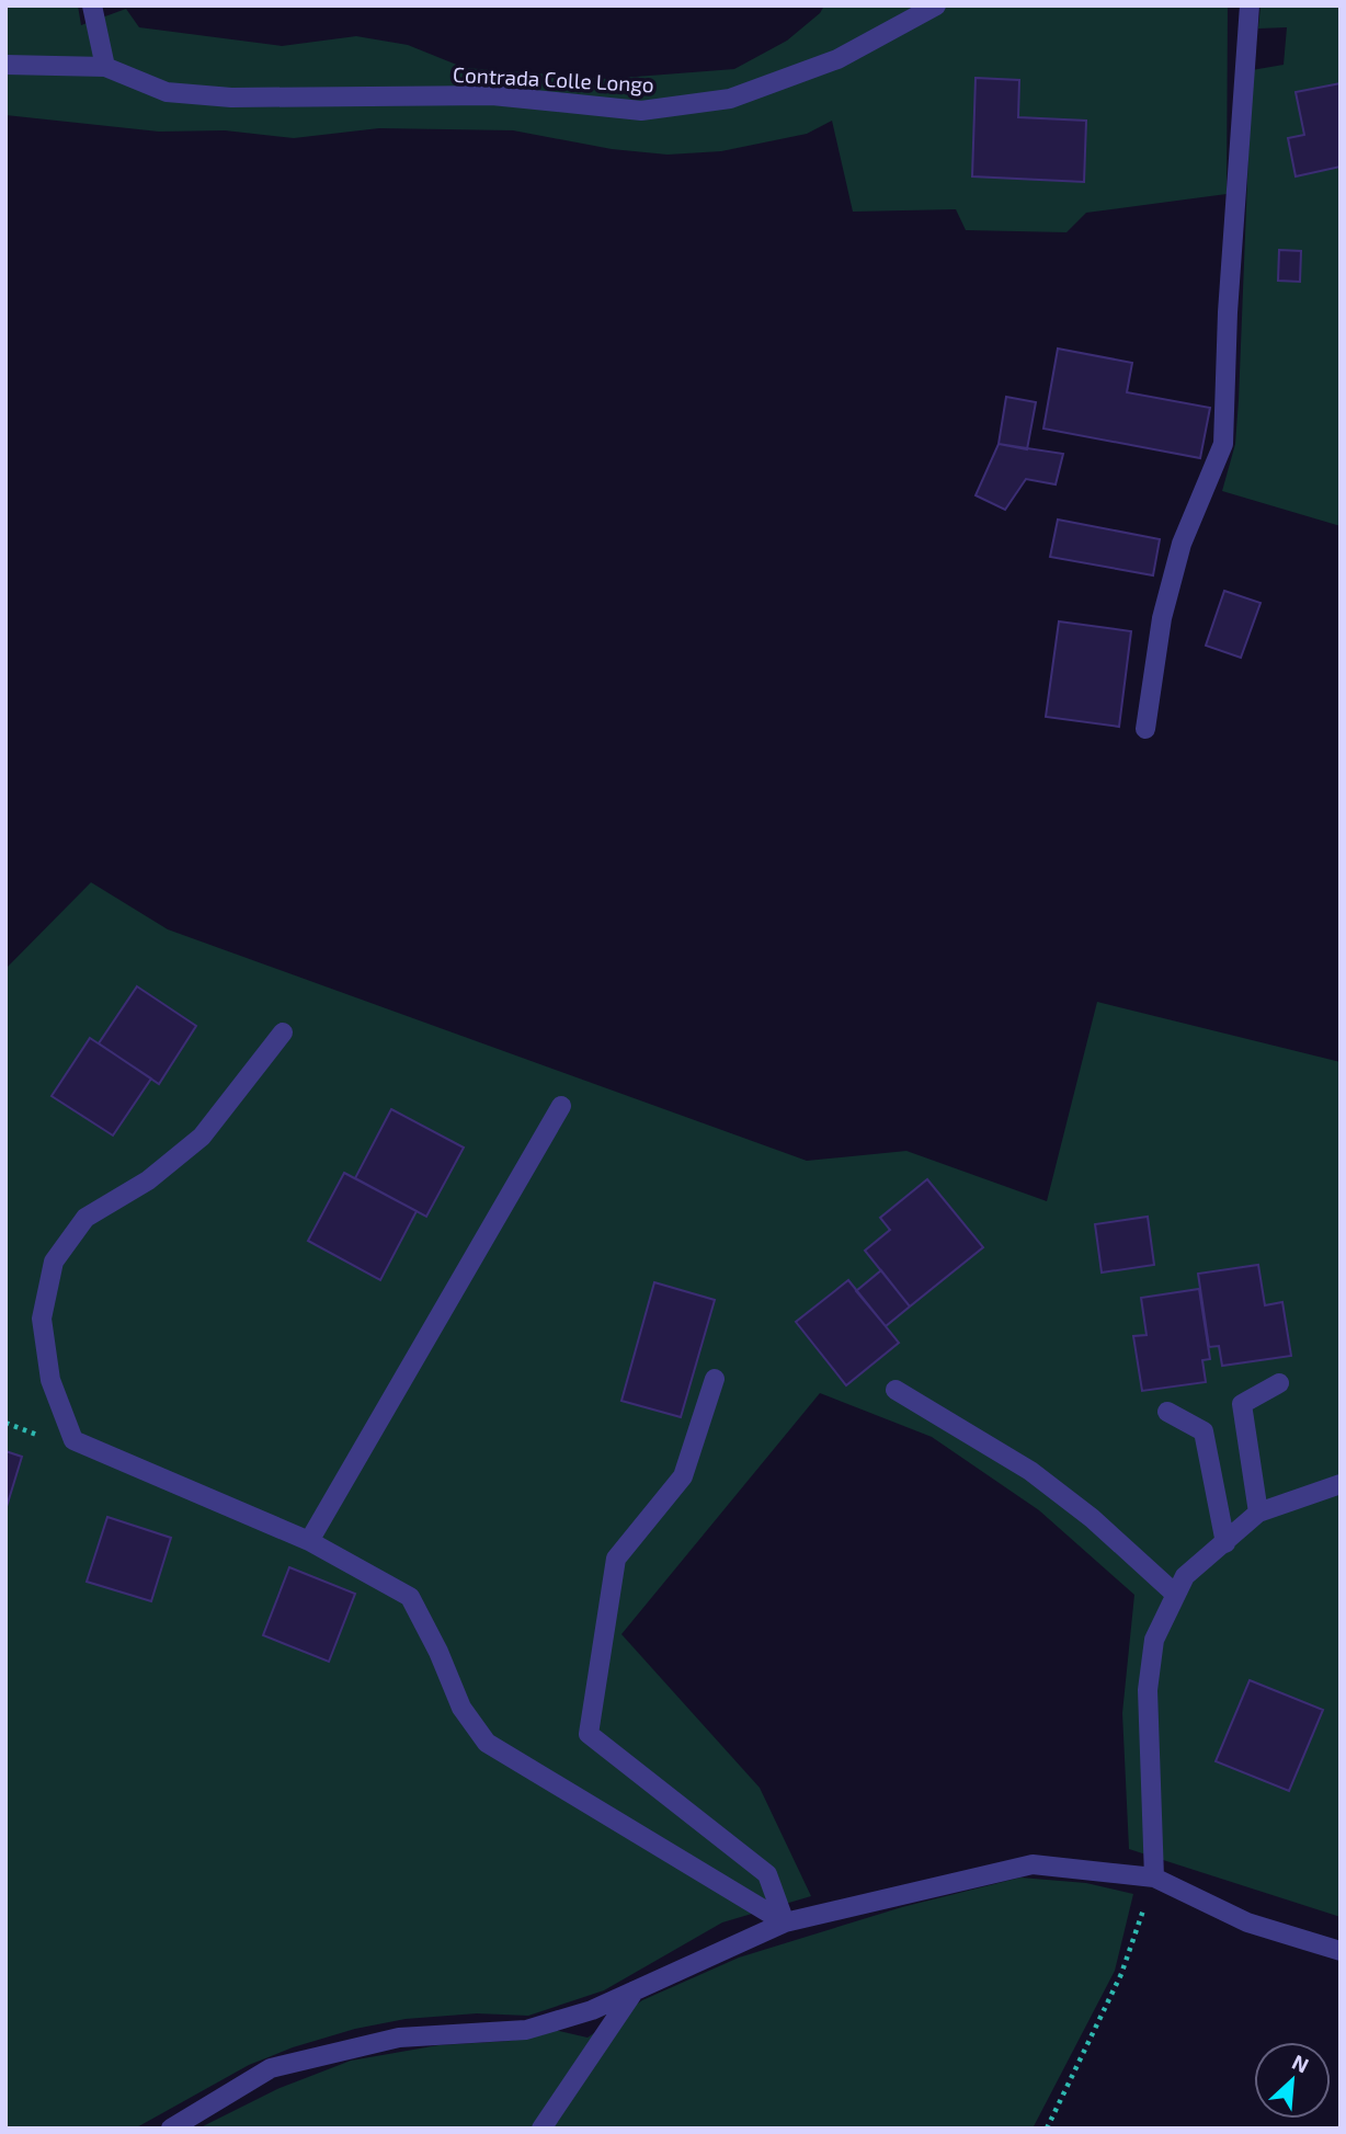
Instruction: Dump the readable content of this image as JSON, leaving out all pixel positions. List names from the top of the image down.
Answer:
{
  "streets": {
    "street": ["Contrada Colle Longo"]
  },
  "north": "top right"
}
